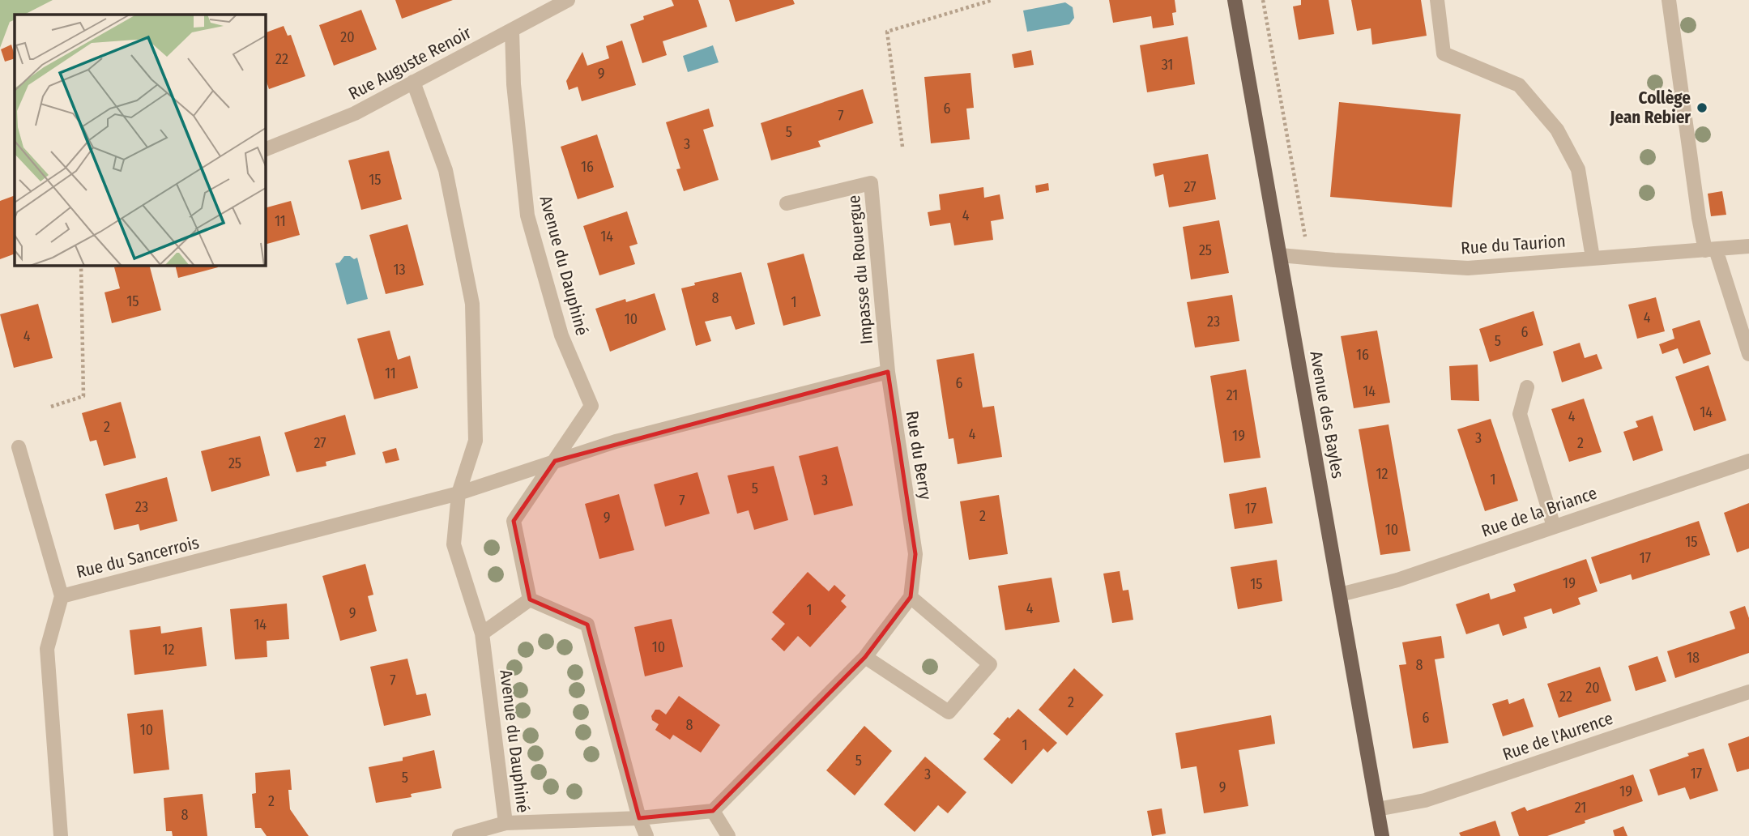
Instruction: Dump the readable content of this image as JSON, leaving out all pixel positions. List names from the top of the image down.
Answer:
{
  "streets": {
    "main road": ["Avenue des Bayles"],
    "street": [
      "Rue Auguste Renoir",
      "Rue du Taurion",
      "Avenue du Dauphiné",
      "Impasse du Rouergue",
      "Rue du Berry",
      "Rue de la Briance",
      "Rue du Sancerrois",
      "Rue de l'Aurence"
    ]
  },
  "crossings": [
    ["Rue Auguste Renoir", "Avenue du Dauphiné"],
    ["Rue du Taurion", "Avenue des Bayles"],
    ["Avenue du Dauphiné", "Rue du Sancerrois"],
    ["Impasse du Rouergue", "Rue du Berry"],
    ["Avenue des Bayles", "Rue de la Briance"],
    ["Avenue des Bayles", "Rue de l'Aurence"]
  ],
  "places": ["Collège Jean Rebier"],
  "house_numbers": [
    "20",
    "22",
    "31",
    "9",
    "6",
    "7",
    "5",
    "3",
    "16",
    "15",
    "27",
    "4",
    "11",
    "14",
    "25",
    "13",
    "8",
    "15",
    "1",
    "4",
    "10",
    "23",
    "6",
    "4",
    "5",
    "16",
    "11",
    "6",
    "14",
    "21",
    "14",
    "4",
    "2",
    "4",
    "19",
    "3",
    "27",
    "2",
    "25",
    "12",
    "1",
    "3",
    "5",
    "7",
    "23",
    "17",
    "2",
    "9",
    "10",
    "15",
    "17",
    "19",
    "15",
    "4",
    "1",
    "9",
    "14",
    "10",
    "12",
    "18",
    "8",
    "7",
    "20",
    "22",
    "2",
    "6",
    "8",
    "10",
    "1",
    "5",
    "17",
    "3",
    "5",
    "9",
    "19",
    "2",
    "21",
    "8"
  ]
}
